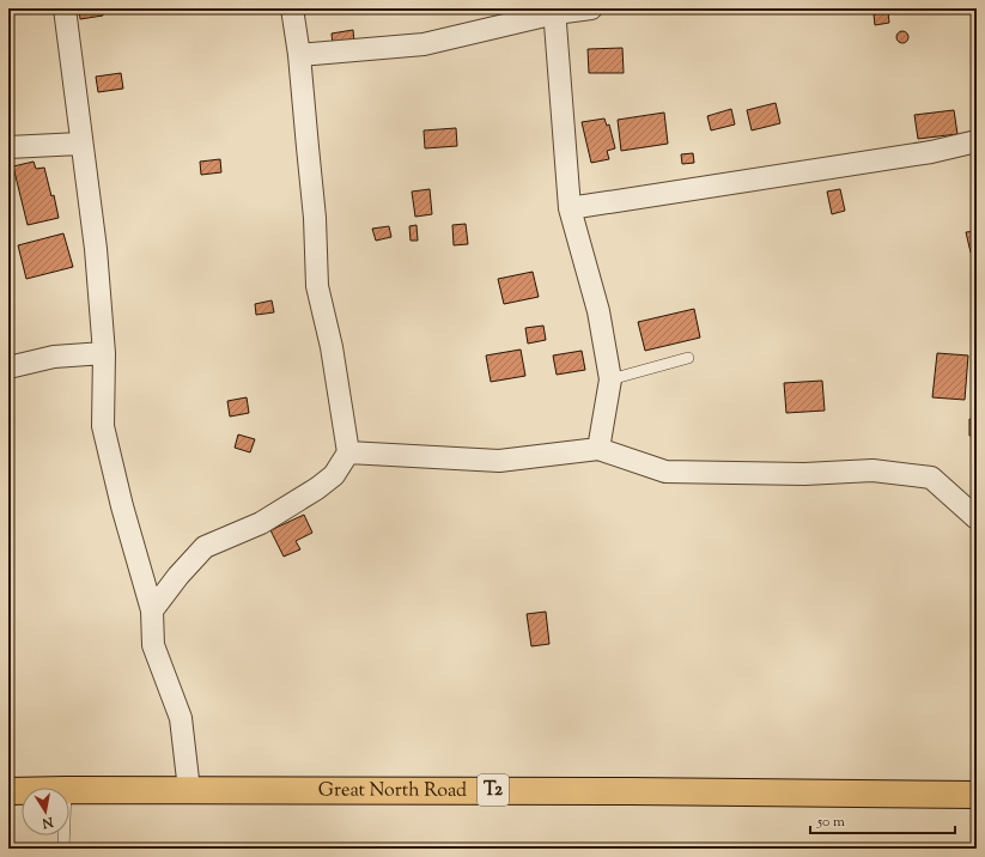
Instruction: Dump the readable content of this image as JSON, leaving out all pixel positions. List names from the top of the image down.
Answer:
{
  "streets": {
    "highway": ["Great North Road", "T2"]
  },
  "scale_bar": "50 m",
  "north": "bottom"
}
